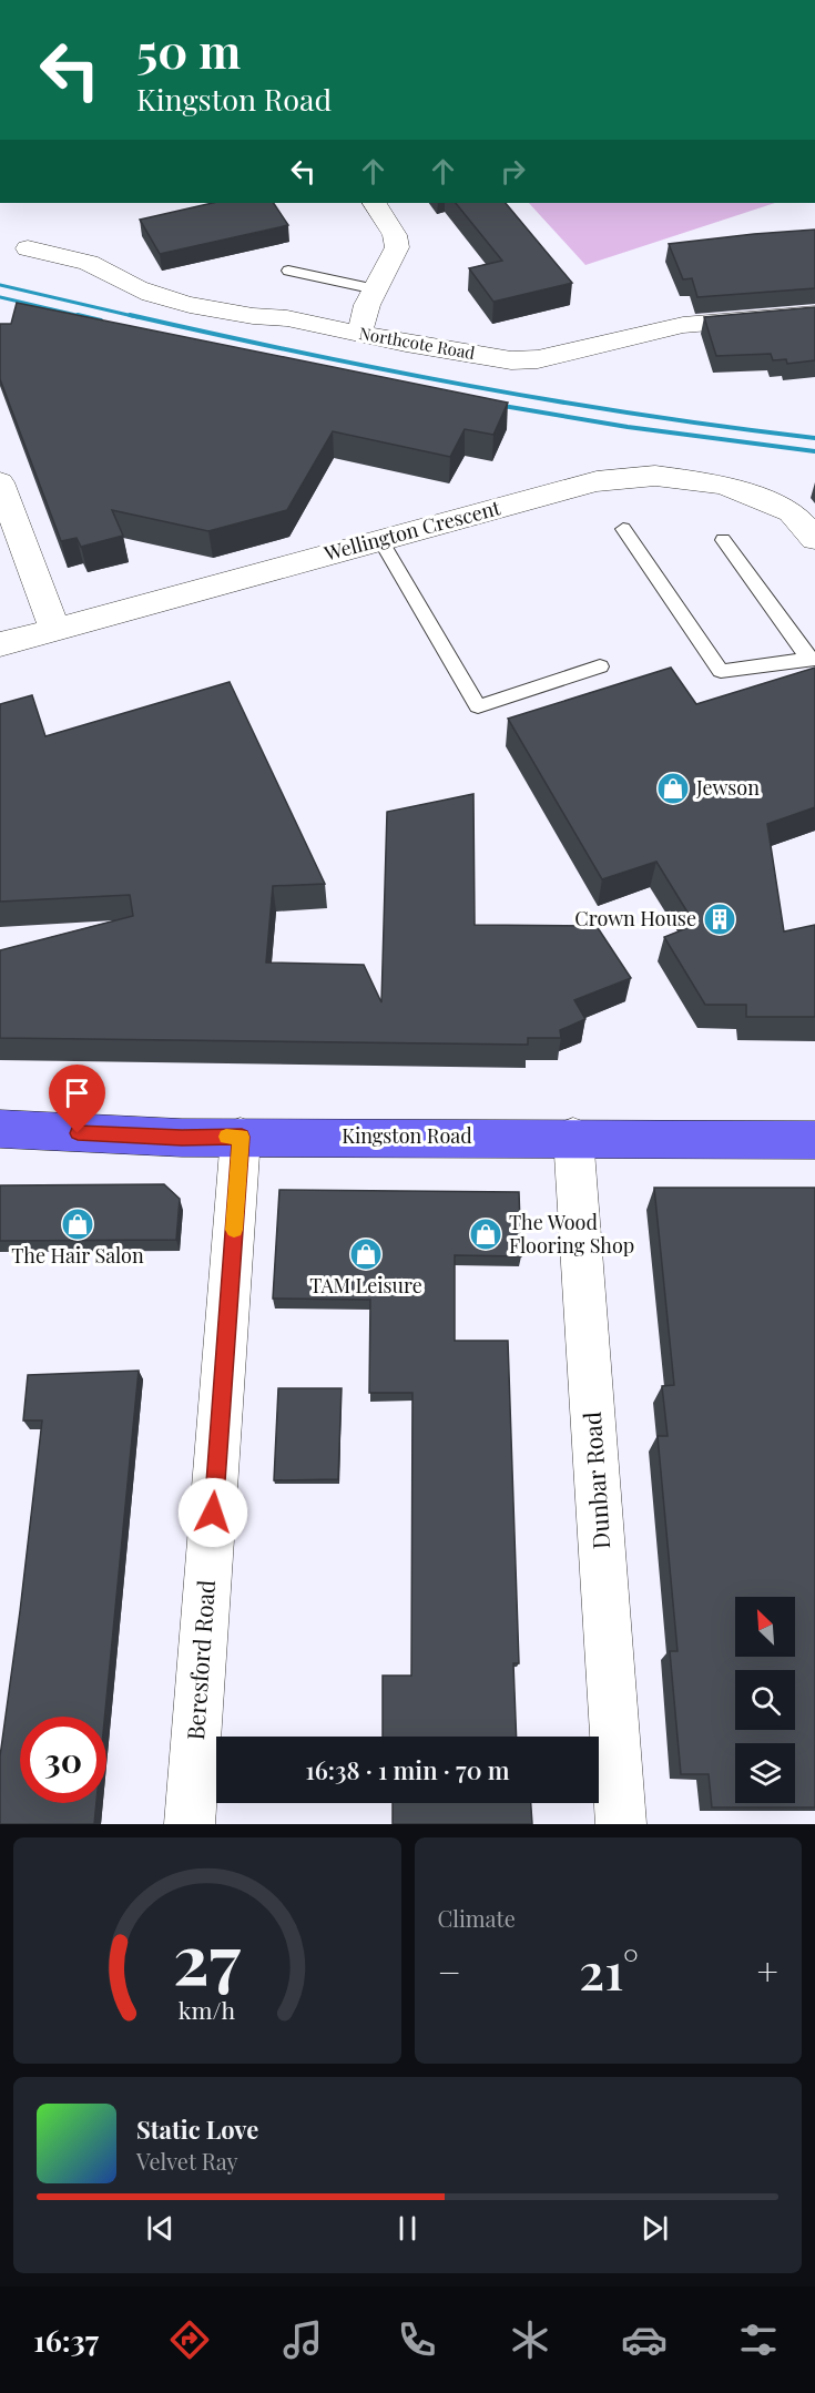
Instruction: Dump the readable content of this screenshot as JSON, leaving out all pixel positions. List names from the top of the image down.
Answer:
{
  "streets": {
    "main road": ["Kingston Road"],
    "street": [
      "Northcote Road",
      "Wellington Crescent",
      "Dunbar Road",
      "Beresford Road"
    ]
  },
  "crossings": [
    ["Kingston Road", "Dunbar Road"],
    ["Kingston Road", "Beresford Road"]
  ],
  "places": {
    "shop": [
      "Jewson",
      "The Hair Salon",
      "The Wood Flooring Shop",
      "TAM Leisure"
    ],
    "building": ["Crown House"]
  },
  "north": "top left",
  "page": {
    "turn": ["50 m", "Kingston Road"],
    "limit": "30",
    "trip": "16:38 · 1 min · 70 m",
    "tile": "Climate",
    "heat": ["−", "21°", "+"],
    "song": ["Static Love", "Velvet Ray"],
    "tabs": "16:37",
    "gauge": ["27", "km/h"]
  }
}
